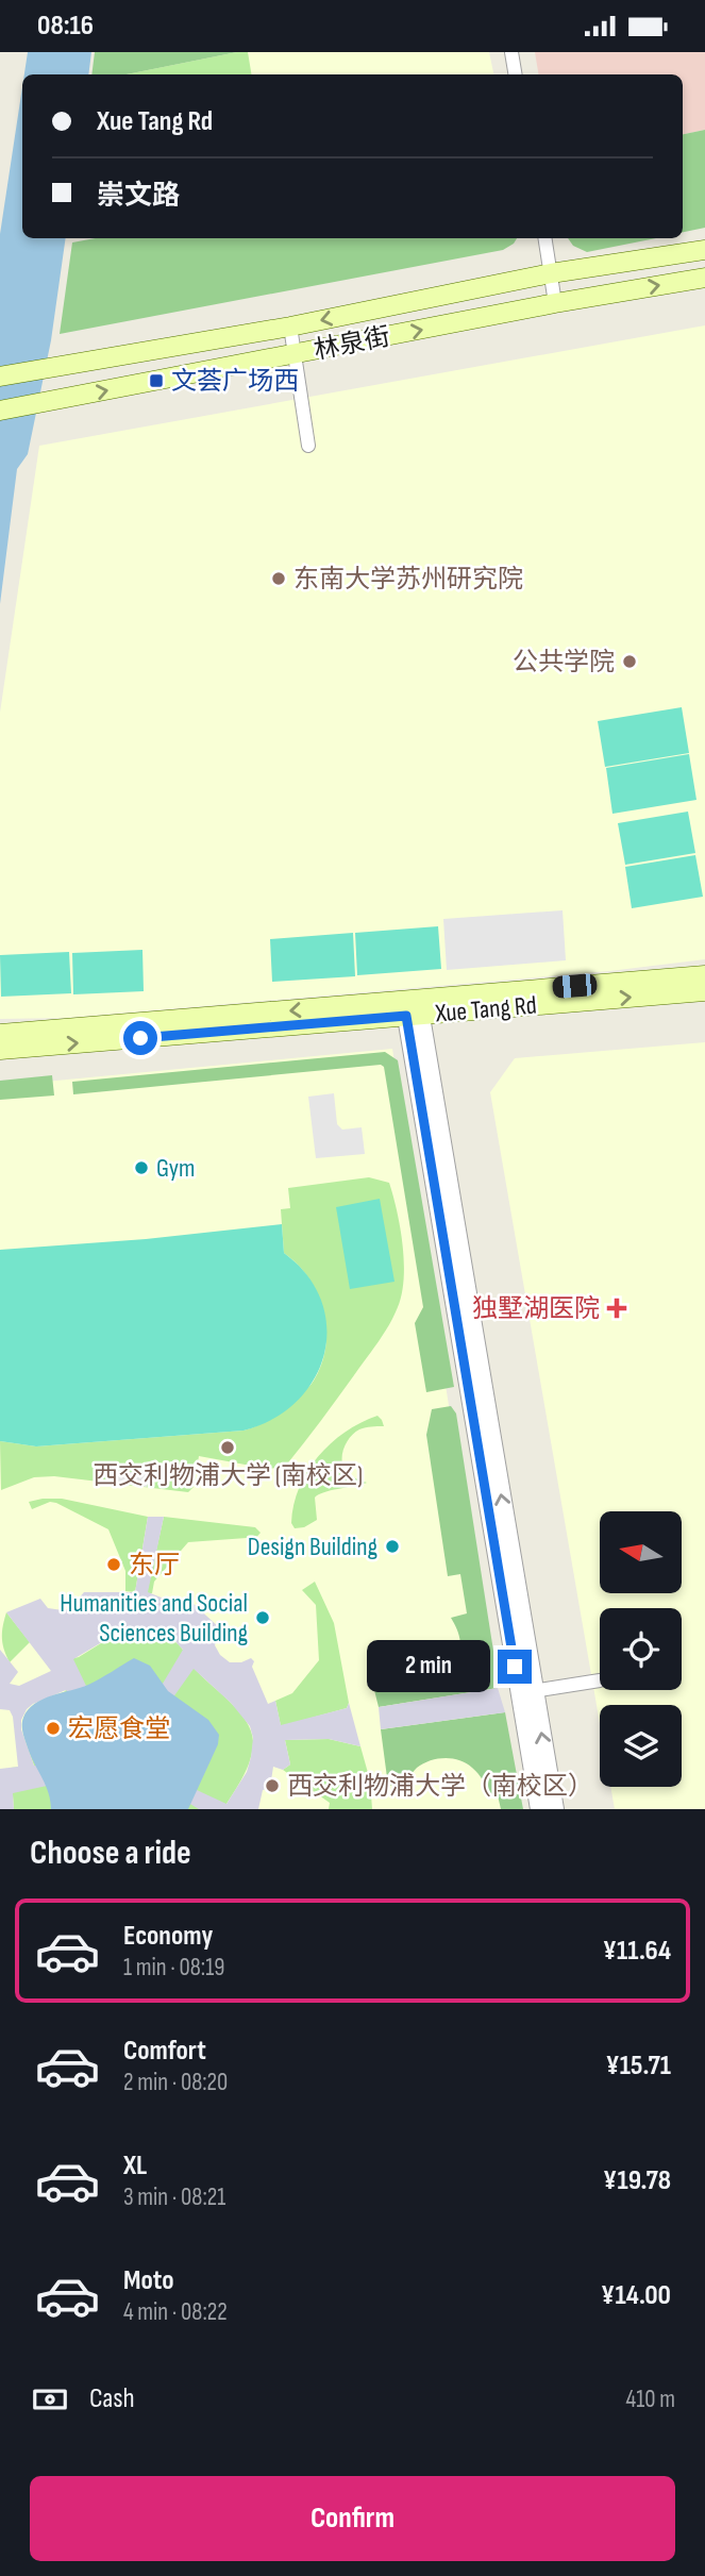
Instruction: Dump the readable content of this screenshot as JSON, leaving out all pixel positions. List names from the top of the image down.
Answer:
{
  "streets": {
    "main road": ["林泉街", "Xue Tang Rd"]
  },
  "places": {
    "transit": ["文荟广场西"],
    "other": [
      "东南大学苏州研究院",
      "公共学院",
      "Gym",
      "西交利物浦大学 (南校区)",
      "Design Building",
      "东厅",
      "Humanities and Social Sciences Building",
      "宏愿食堂",
      "西交利物浦大学（南校区）"
    ],
    "health": ["独墅湖医院"]
  },
  "north": "left",
  "page": {
    "status": "08:16",
    "banner": ["Xue Tang Rd", "崇文路"],
    "bubble": "2 min",
    "heading": "Choose a ride",
    "list": [
      {
        "name": "Economy",
        "note": "1 min · 08:19",
        "value": "¥11.64"
      },
      {
        "name": "Comfort",
        "note": "2 min · 08:20",
        "value": "¥15.71"
      },
      {
        "name": "XL",
        "note": "3 min · 08:21",
        "value": "¥19.78"
      },
      {
        "name": "Moto",
        "note": "4 min · 08:22",
        "value": "¥14.00"
      }
    ],
    "pay": ["Cash", "410 m"],
    "buttons": "Confirm"
  }
}
